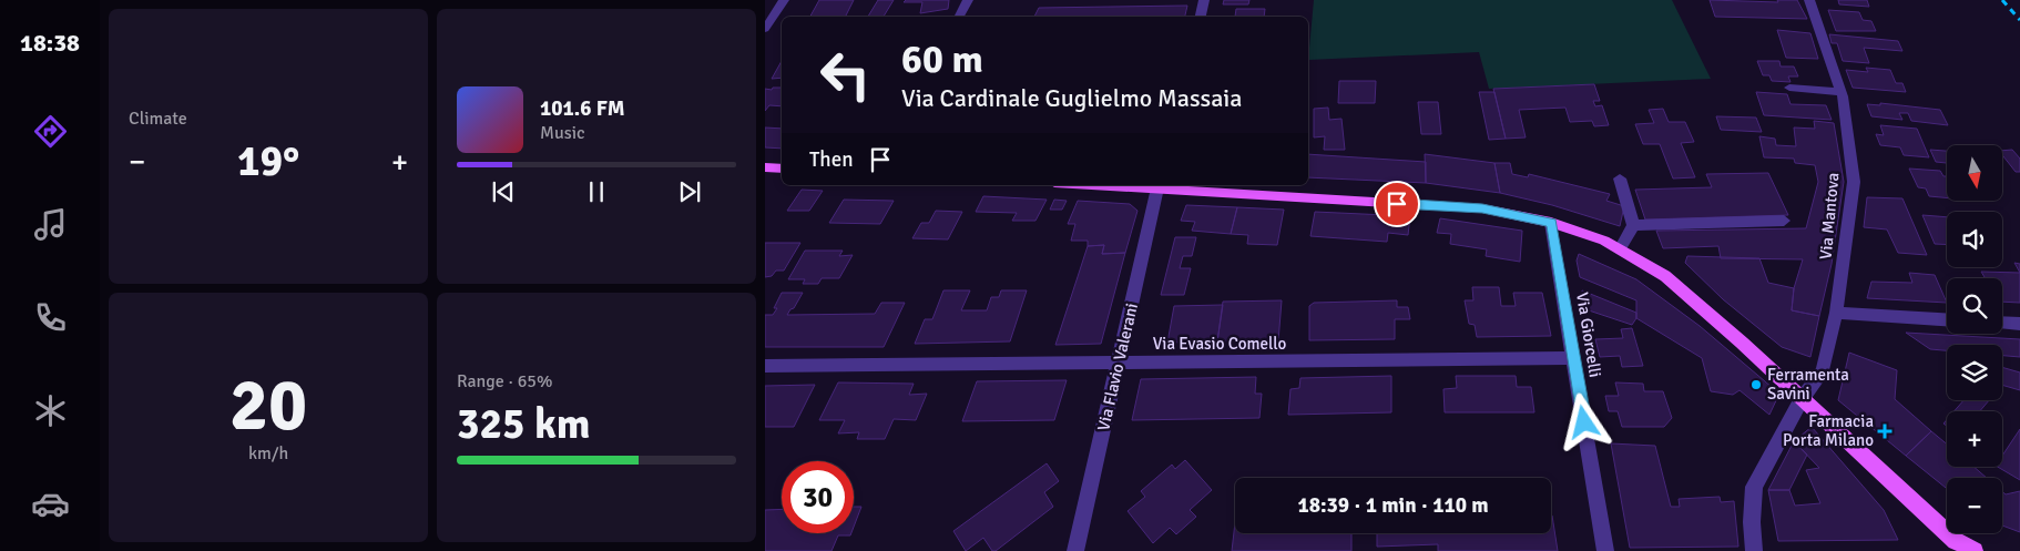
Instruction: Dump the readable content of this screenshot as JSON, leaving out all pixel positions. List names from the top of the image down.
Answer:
{
  "streets": {
    "street": [
      "Via Mantova",
      "Via Giorcelli",
      "Via Evasio Comello",
      "Via Flavio Valerani"
    ]
  },
  "crossings": [
    ["Via Giorcelli", "Via Evasio Comello"],
    ["Via Evasio Comello", "Via Flavio Valerani"]
  ],
  "places": {
    "other": ["Ferramenta Savini"],
    "health": ["Farmacia Porta Milano"]
  },
  "north": "bottom",
  "page": {
    "tabs": "18:38",
    "tile": [
      "Climate",
      ["20", "km/h"],
      ["Range · 65%", "325 km"]
    ],
    "turn": ["60 m", "Via Cardinale Guglielmo Massaia"],
    "song": ["101.6 FM", "Music"],
    "then": "Then",
    "heat": ["−", "19°", "+"],
    "map_buttons": ["+", "−"],
    "limit": "30",
    "trip": "18:39 · 1 min · 110 m"
  }
}
